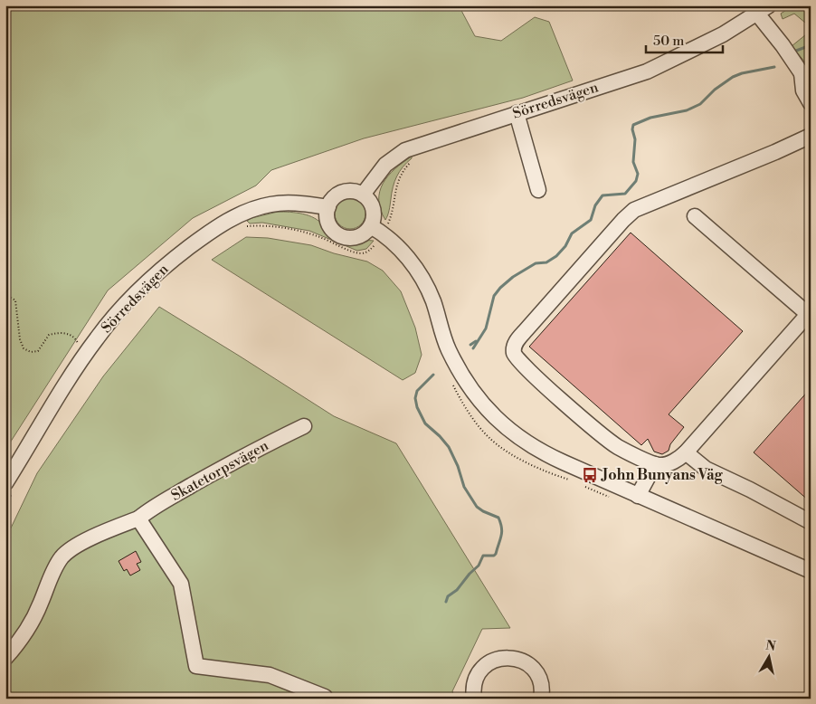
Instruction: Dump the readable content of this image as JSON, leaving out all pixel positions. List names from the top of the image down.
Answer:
{
  "streets": {
    "street": ["Sörredsvägen", "Skatetorpsvägen"]
  },
  "places": {
    "bus stop": ["John Bunyans Väg"]
  },
  "scale_bar": "50 m",
  "north": "top"
}
